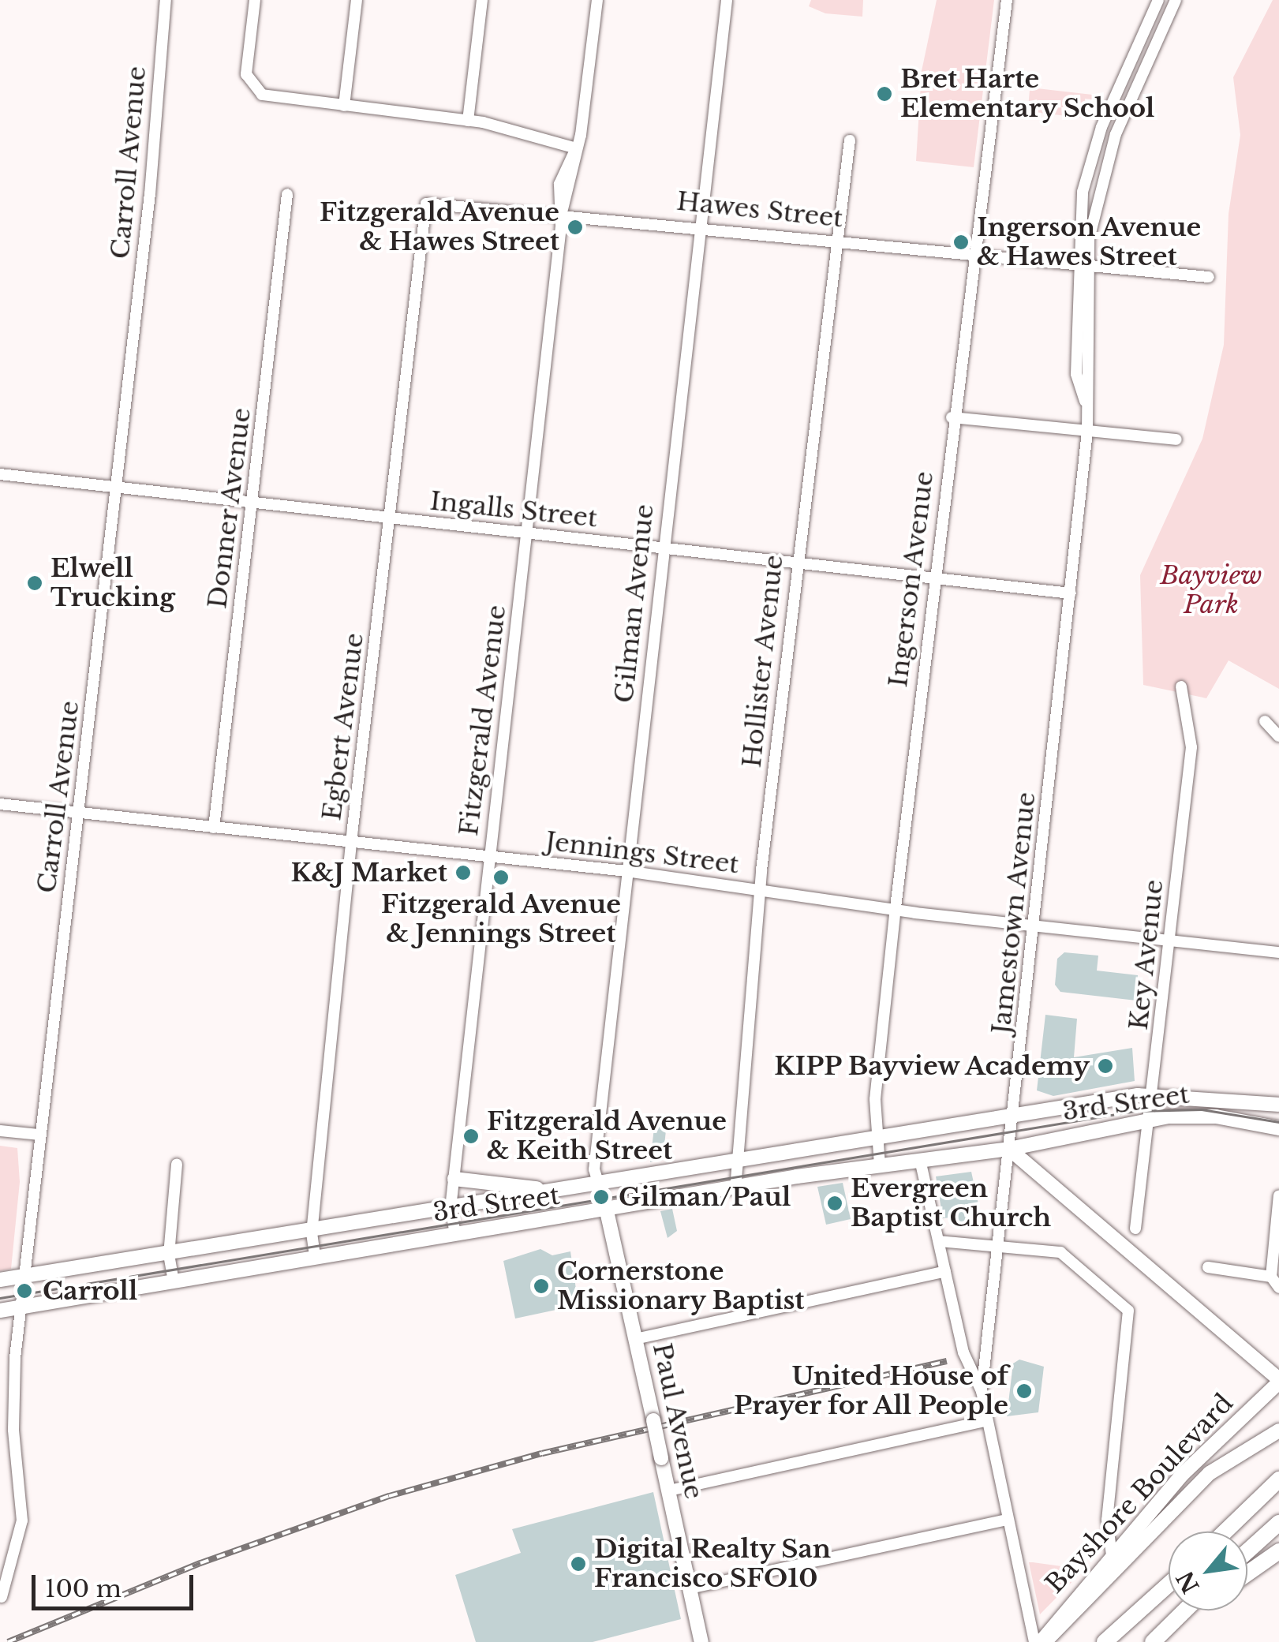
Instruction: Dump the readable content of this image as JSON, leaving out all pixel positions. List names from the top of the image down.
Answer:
{
  "streets": {
    "main road": ["3rd Street", "Paul Avenue", "Bayshore Boulevard"],
    "street": [
      "Carroll Avenue",
      "Hawes Street",
      "Donner Avenue",
      "Ingalls Street",
      "Ingerson Avenue",
      "Gilman Avenue",
      "Hollister Avenue",
      "Fitzgerald Avenue",
      "Egbert Avenue",
      "Jennings Street",
      "Jamestown Avenue",
      "Key Avenue"
    ]
  },
  "crossings": [
    ["Carroll Avenue", "Ingalls Street"],
    ["Carroll Avenue", "Jennings Street"],
    ["Carroll Avenue", "3rd Street"],
    ["Hawes Street", "Ingerson Avenue"],
    ["Hawes Street", "Gilman Avenue"],
    ["Hawes Street", "Hollister Avenue"],
    ["Hawes Street", "Fitzgerald Avenue"],
    ["Hawes Street", "Egbert Avenue"],
    ["Hawes Street", "Jamestown Avenue"],
    ["Donner Avenue", "Ingalls Street"],
    ["Donner Avenue", "Jennings Street"],
    ["Ingalls Street", "Ingerson Avenue"],
    ["Ingalls Street", "Gilman Avenue"],
    ["Ingalls Street", "Hollister Avenue"],
    ["Ingalls Street", "Fitzgerald Avenue"],
    ["Ingalls Street", "Egbert Avenue"],
    ["Ingalls Street", "Jamestown Avenue"],
    ["Ingerson Avenue", "Jennings Street"],
    ["Ingerson Avenue", "3rd Street"],
    ["Gilman Avenue", "Jennings Street"],
    ["Gilman Avenue", "3rd Street"],
    ["Gilman Avenue", "Paul Avenue"],
    ["Hollister Avenue", "Jennings Street"],
    ["Hollister Avenue", "3rd Street"],
    ["Fitzgerald Avenue", "Jennings Street"],
    ["Fitzgerald Avenue", "3rd Street"],
    ["Egbert Avenue", "Jennings Street"],
    ["Egbert Avenue", "3rd Street"],
    ["Jennings Street", "Jamestown Avenue"],
    ["Jennings Street", "Key Avenue"],
    ["Jamestown Avenue", "3rd Street"],
    ["Jamestown Avenue", "Bayshore Boulevard"],
    ["Key Avenue", "3rd Street"],
    ["3rd Street", "Paul Avenue"]
  ],
  "parks": ["Bayview Park"],
  "places": [
    "Bret Harte Elementary School",
    "Fitzgerald Avenue & Hawes Street",
    "Ingerson Avenue & Hawes Street",
    "Elwell Trucking",
    "K&J Market",
    "Fitzgerald Avenue & Jennings Street",
    "KIPP Bayview Academy",
    "Fitzgerald Avenue & Keith Street",
    "Gilman/Paul",
    "Evergreen Baptist Church",
    "Cornerstone Missionary Baptist",
    "Carroll",
    "United House of Prayer for All People",
    "Digital Realty San Francisco SFO10"
  ],
  "scale_bar": "100 m",
  "north": "bottom left"
}
